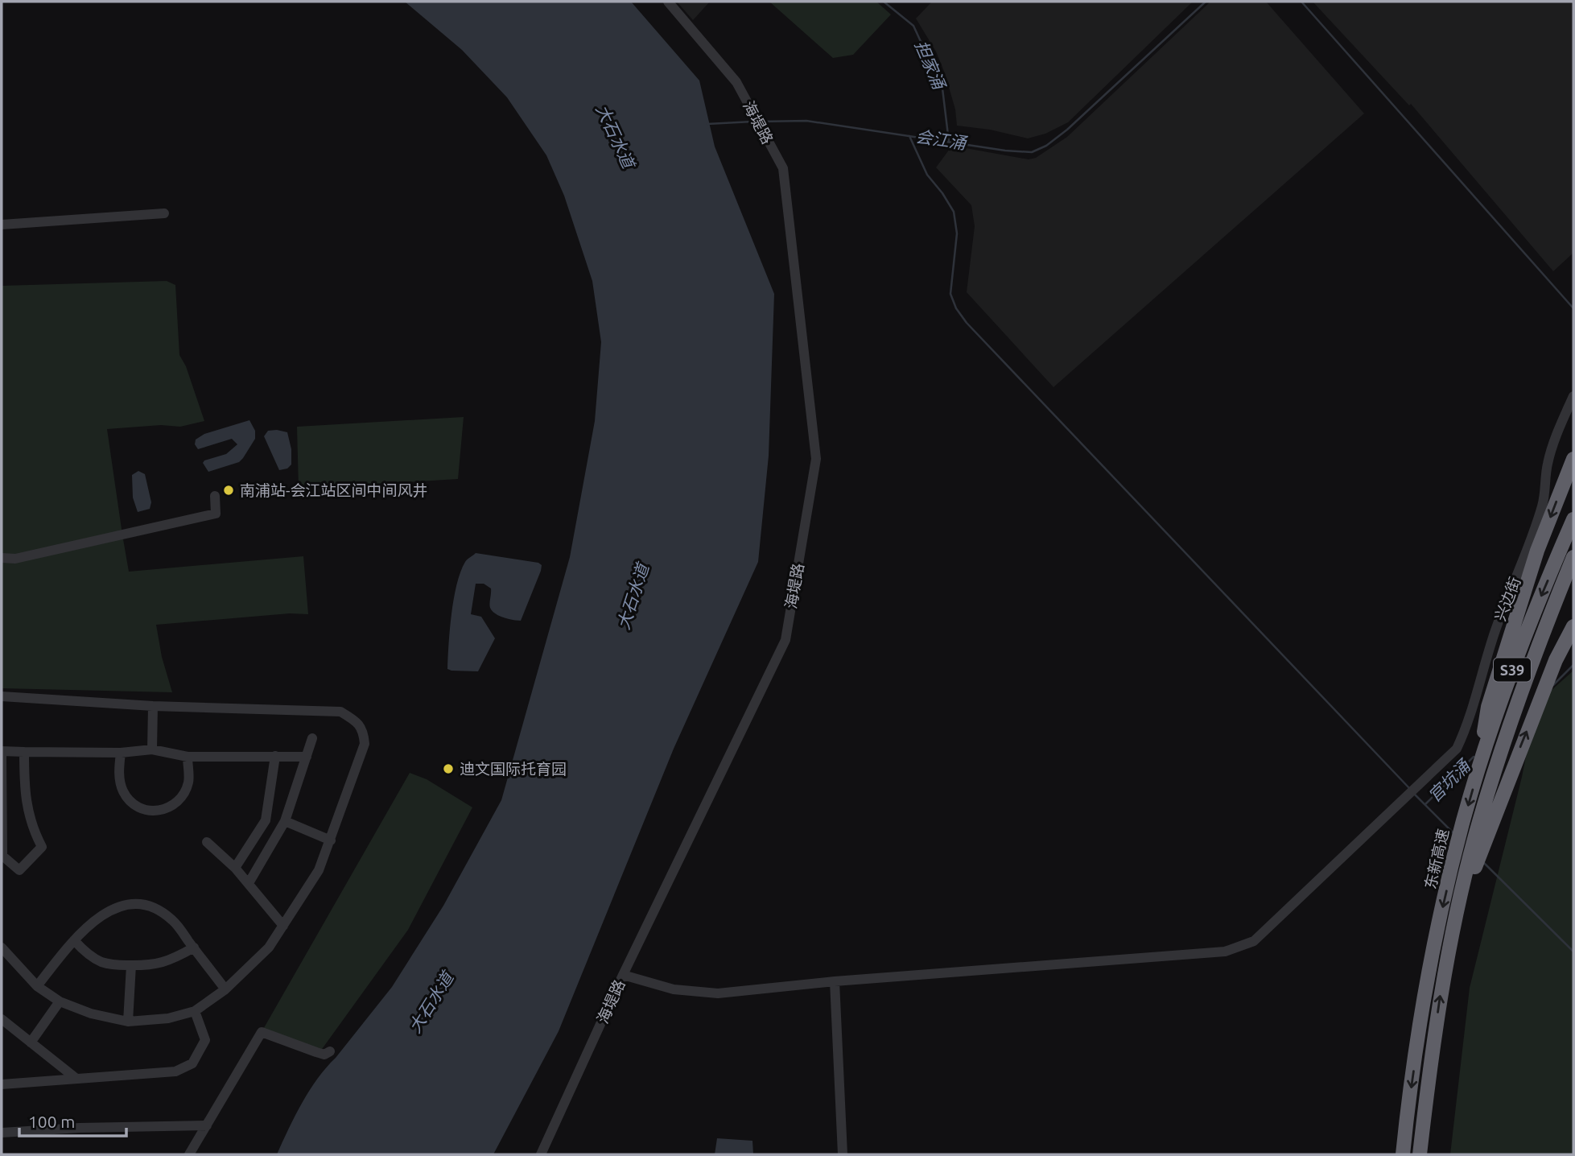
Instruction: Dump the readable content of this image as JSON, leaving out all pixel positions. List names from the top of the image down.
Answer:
{
  "streets": {
    "highway": ["S39", "东新高速"],
    "street": ["海堤路", "兴边街"]
  },
  "crossings": [
    ["海堤路", "兴边街"]
  ],
  "water": [
    "担家涌",
    "大石水道",
    "会江涌",
    "官坑涌"
  ],
  "places": ["南浦站-会江站区间中间风井", "迪文国际托育园"],
  "scale_bar": "100 m"
}
